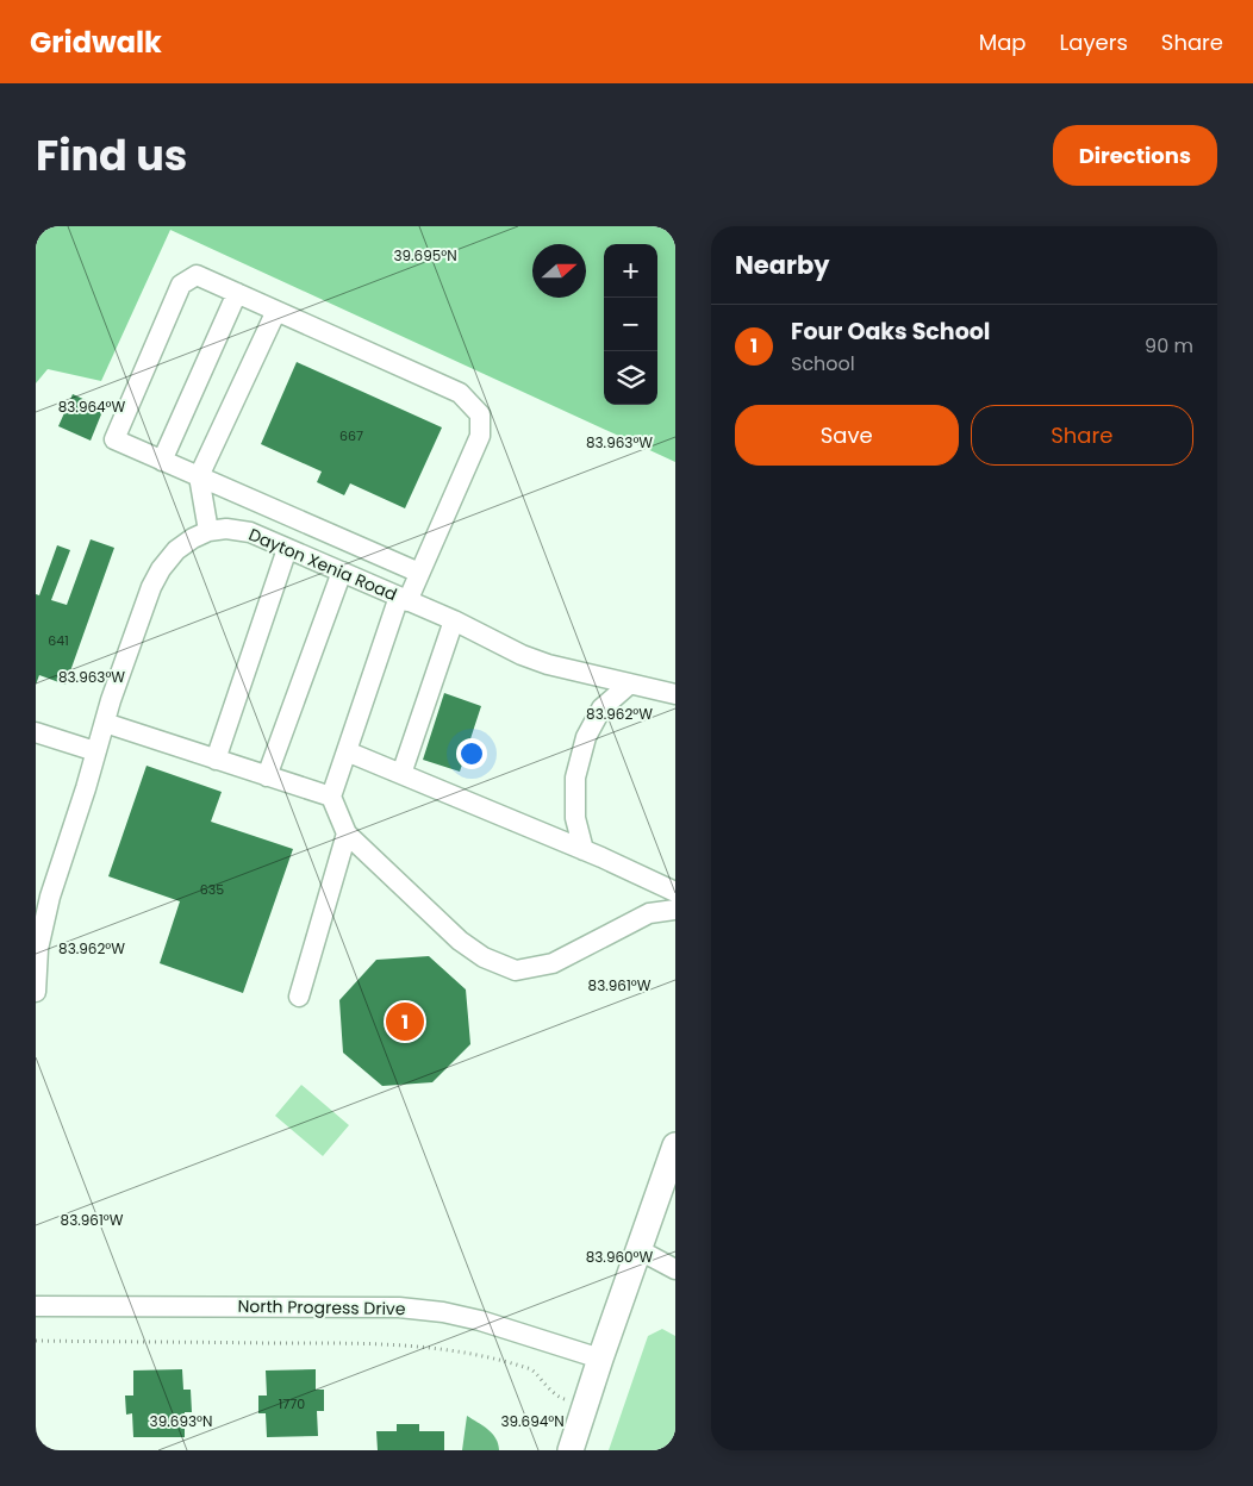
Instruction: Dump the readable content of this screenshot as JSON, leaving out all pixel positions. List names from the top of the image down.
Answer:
{
  "streets": {
    "street": ["Dayton Xenia Road", "North Progress Drive"]
  },
  "house_numbers": [
    "667",
    "641",
    "635",
    "1770"
  ],
  "north": "right",
  "page": {
    "header": "Gridwalk",
    "nav": ["Map", "Layers", "Share"],
    "title": "Find us",
    "buttons": [
      "Directions",
      ["Save", "Share"]
    ],
    "heading": "Nearby",
    "map_buttons": ["+", "−"],
    "list": [
      {
        "mark": "1",
        "name": "Four Oaks School",
        "note": "School",
        "value": "90 m"
      }
    ],
    "pins": "1"
  },
  "coordinates": [
    "39.695°N",
    "83.964°W",
    "83.963°W",
    "83.962°W",
    "83.961°W",
    "83.960°W",
    "39.693°N",
    "39.694°N"
  ]
}
